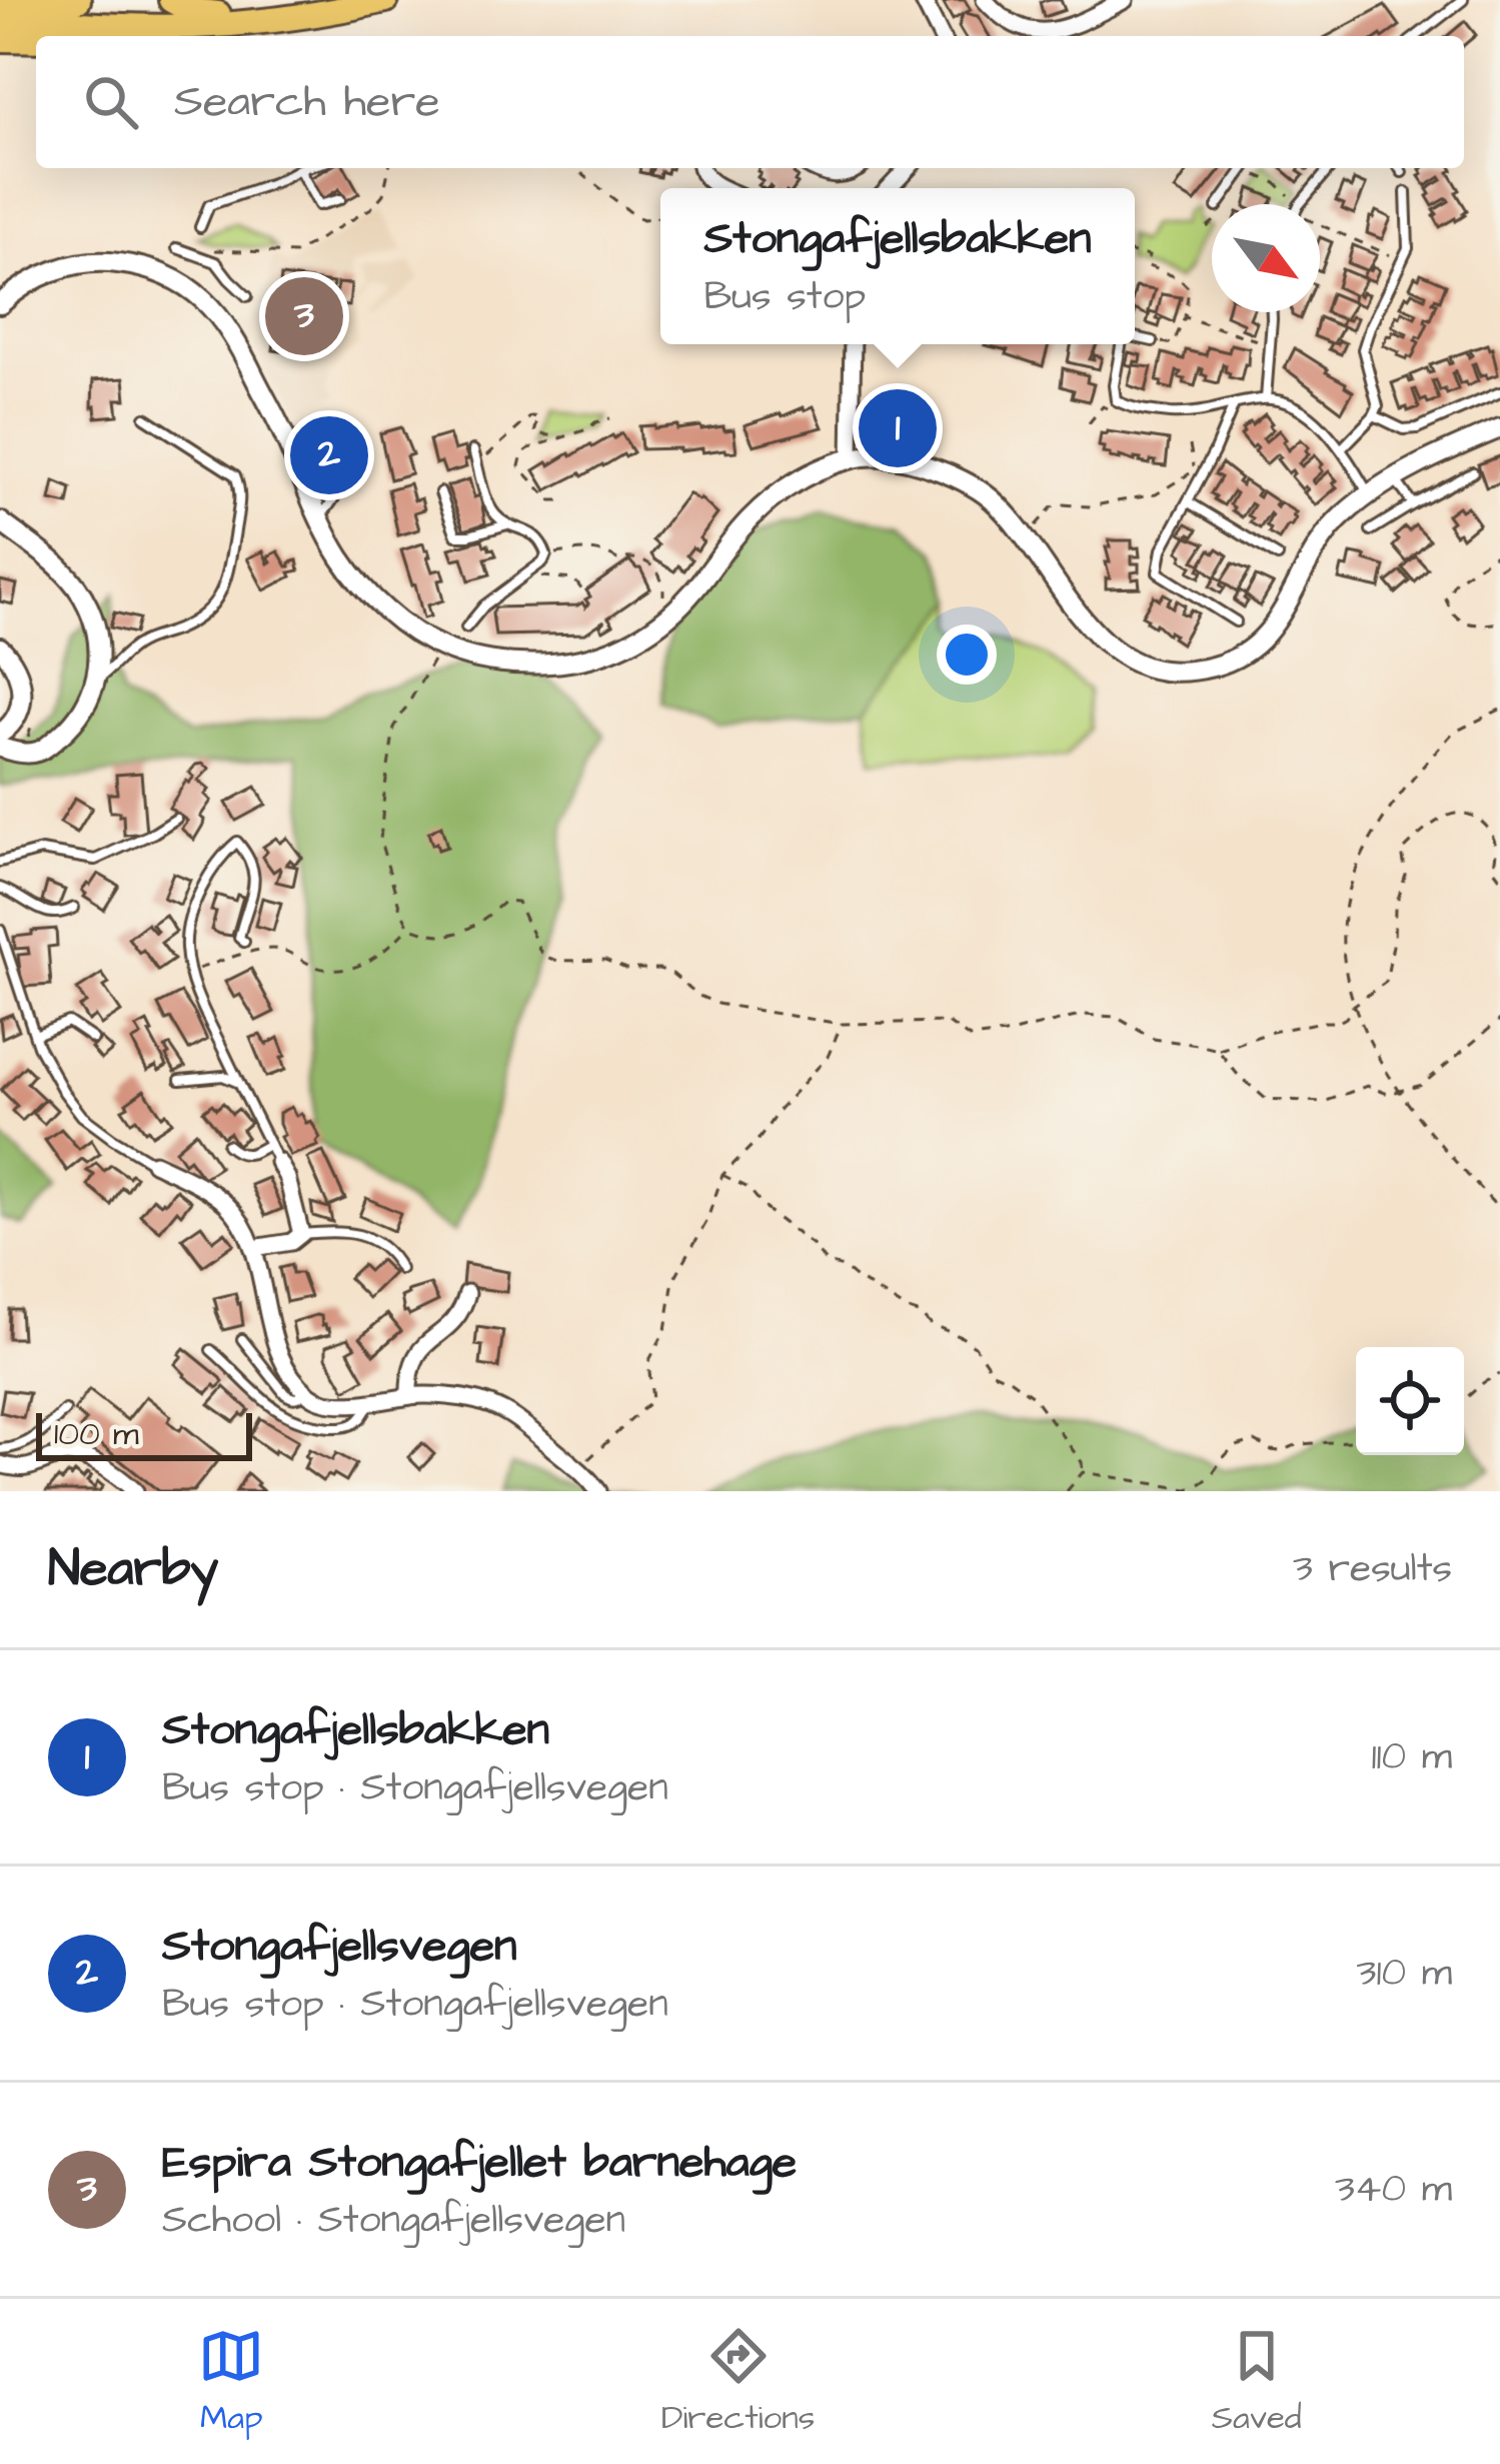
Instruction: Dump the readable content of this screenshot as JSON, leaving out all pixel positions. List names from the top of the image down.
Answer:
{
  "scale_bar": "100 m",
  "north": "bottom right",
  "page": {
    "search": "Search here",
    "popup": ["Stongafjellsbakken", "Bus stop"],
    "pins": ["3", "1", "2"],
    "scale": "100 m",
    "heading": ["Nearby", "3 results"],
    "list": [
      {
        "mark": "1",
        "name": "Stongafjellsbakken",
        "note": "Bus stop · Stongafjellsvegen",
        "value": "110 m"
      },
      {
        "mark": "2",
        "name": "Stongafjellsvegen",
        "note": "Bus stop · Stongafjellsvegen",
        "value": "310 m"
      },
      {
        "mark": "3",
        "name": "Espira Stongafjellet barnehage",
        "note": "School · Stongafjellsvegen",
        "value": "340 m"
      }
    ],
    "nav": ["Map", "Directions", "Saved"]
  }
}
